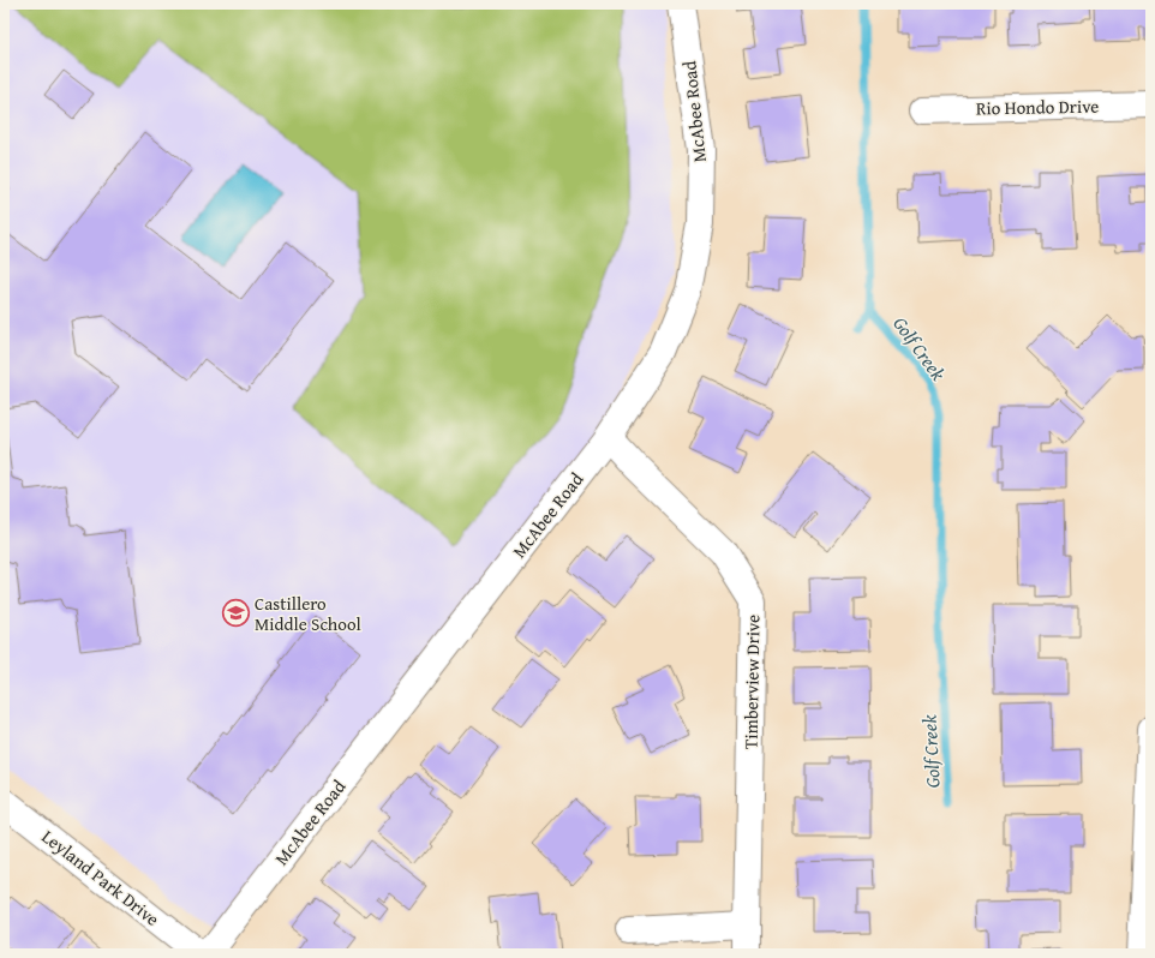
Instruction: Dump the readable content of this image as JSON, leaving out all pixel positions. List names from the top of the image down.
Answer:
{
  "streets": {
    "street": [
      "Rio Hondo Drive",
      "McAbee Road",
      "Timberview Drive",
      "Leyland Park Drive"
    ]
  },
  "crossings": [
    ["McAbee Road", "Timberview Drive"]
  ],
  "water": ["Golf Creek"],
  "places": {
    "school or university": ["Castillero Middle School"]
  }
}
